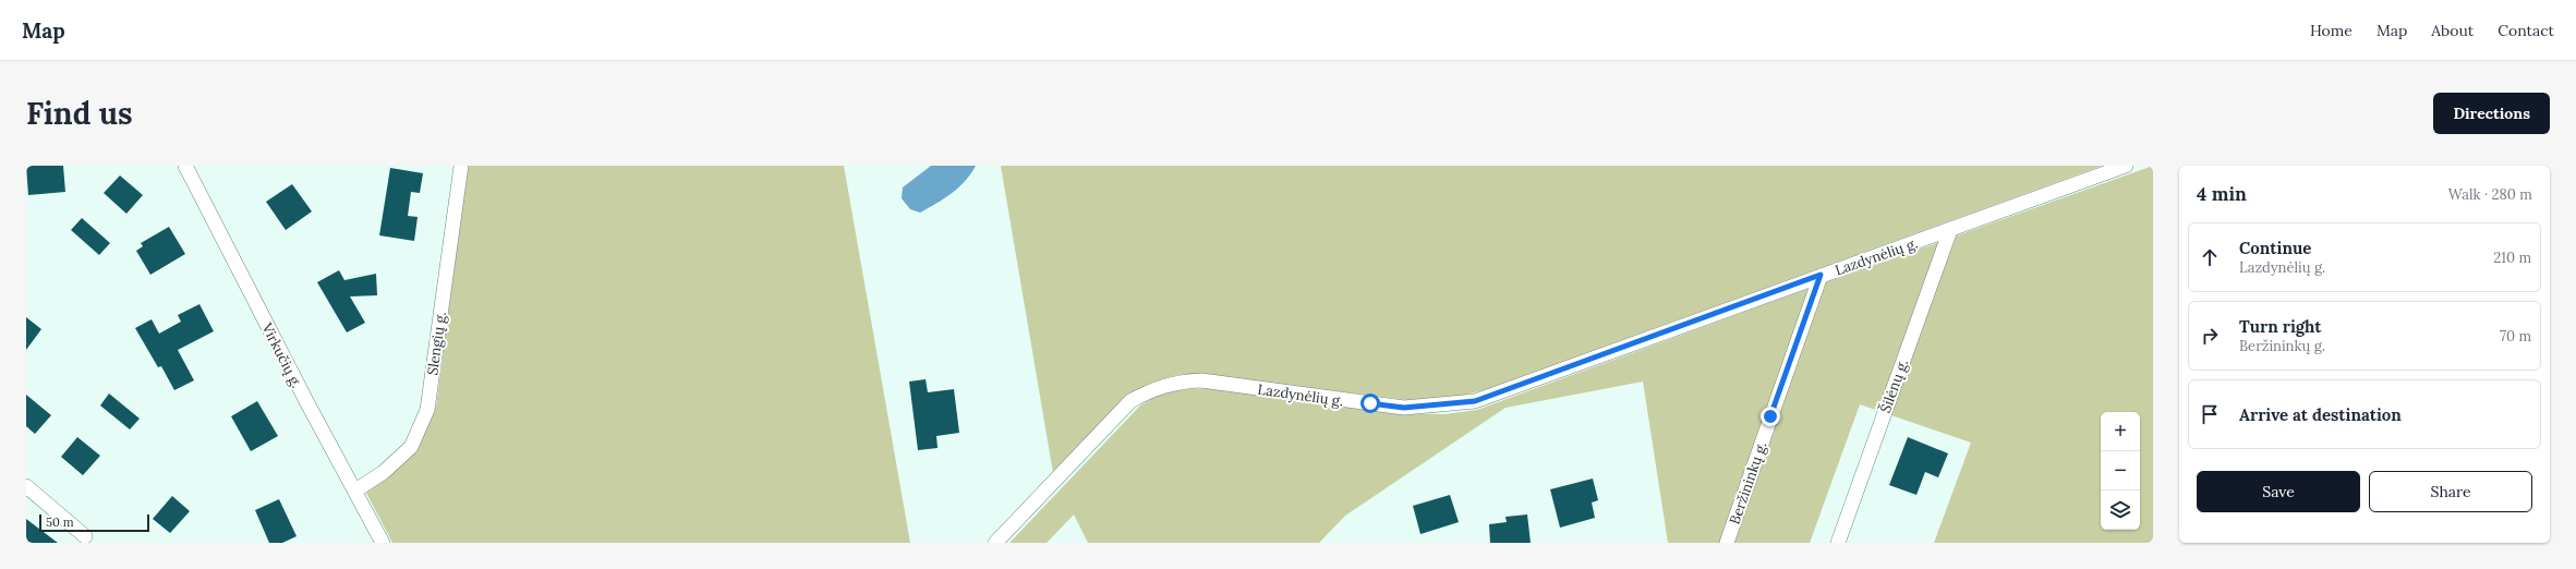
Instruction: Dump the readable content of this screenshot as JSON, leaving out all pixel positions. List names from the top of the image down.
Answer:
{
  "streets": {
    "street": [
      "Lazdynėlių g.",
      "Slengių g.",
      "Virkučių g.",
      "Šilėnų g.",
      "Beržininkų g."
    ]
  },
  "crossings": [
    ["Lazdynėlių g.", "Šilėnų g."],
    ["Lazdynėlių g.", "Beržininkų g."],
    ["Slengių g.", "Virkučių g."]
  ],
  "scale_bar": "50 m",
  "page": {
    "header": "Map",
    "nav": [
      "Home",
      "Map",
      "About",
      "Contact"
    ],
    "buttons": [
      "Directions",
      ["Save", "Share"]
    ],
    "title": "Find us",
    "heading": ["4 min", "Walk · 280 m"],
    "list": [
      ["Continue", "Lazdynėlių g.", "210 m"],
      ["Turn right", "Beržininkų g.", "70 m"],
      "Arrive at destination"
    ],
    "map_buttons": ["+", "−"],
    "scale": "50 m"
  }
}
